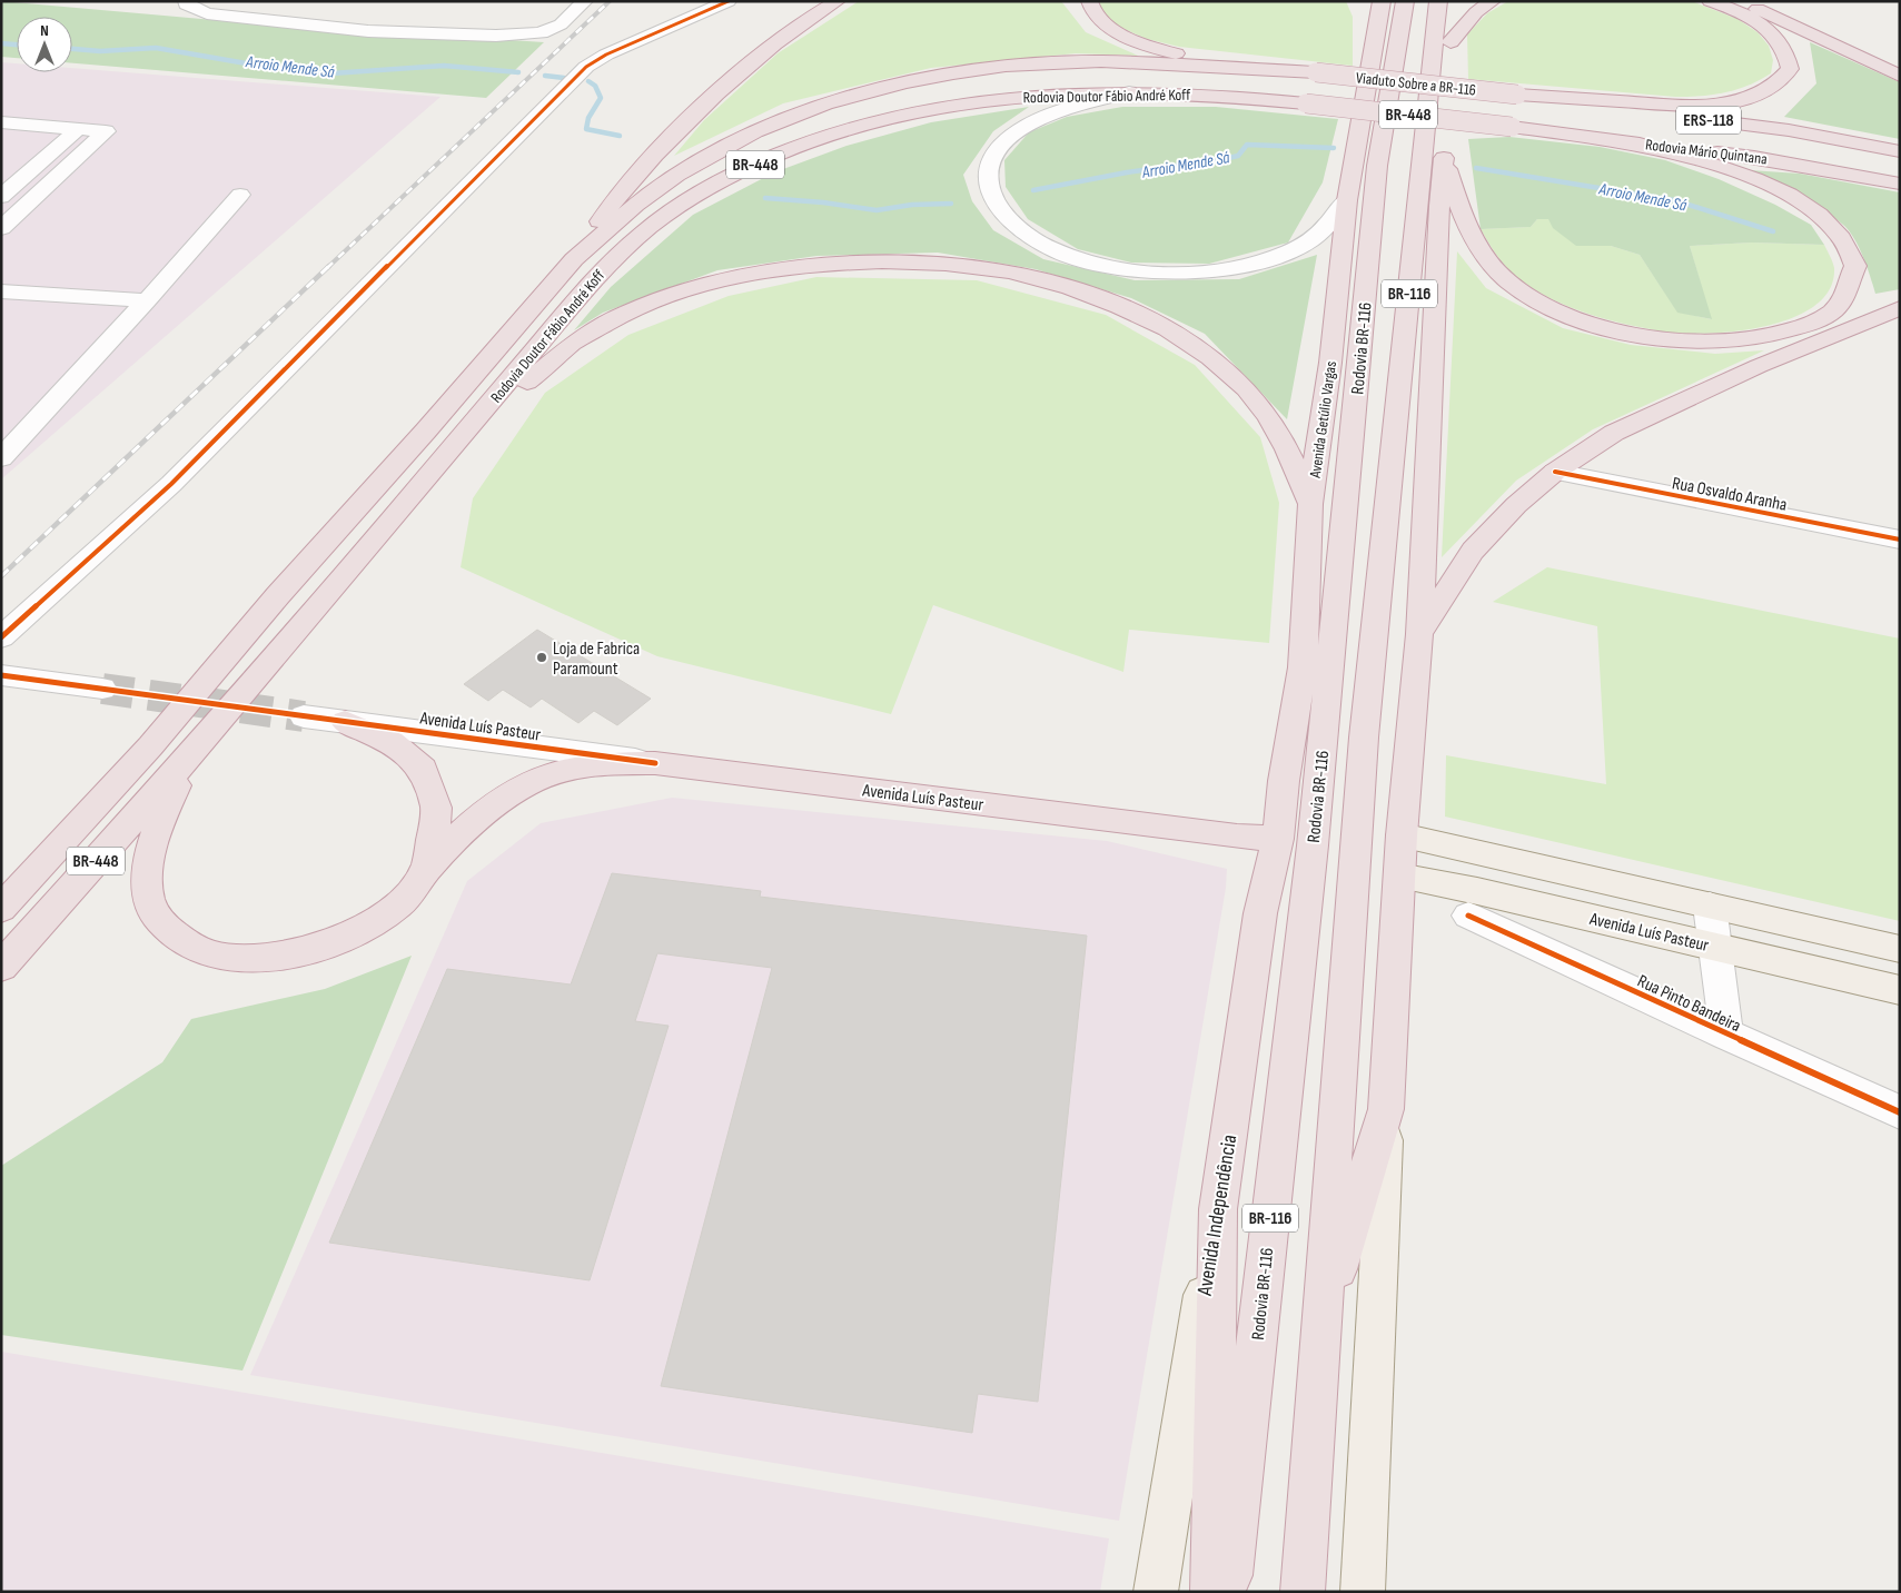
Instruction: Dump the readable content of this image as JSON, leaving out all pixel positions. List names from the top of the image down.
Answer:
{
  "streets": {
    "highway": [
      "Viaduto Sobre a BR-116",
      "Rodovia Doutor Fábio André Koff",
      "BR-448",
      "ERS-118",
      "Rodovia Mário Quintana",
      "BR-116",
      "Rodovia BR-116",
      "Avenida Getúlio Vargas",
      "Avenida Luís Pasteur",
      "Avenida Independência"
    ],
    "street": ["Rua Osvaldo Aranha", "Rua Pinto Bandeira"]
  },
  "crossings": [
    ["Viaduto Sobre a BR-116", "Rodovia Doutor Fábio André Koff"],
    ["Viaduto Sobre a BR-116", "Rodovia Mário Quintana"],
    ["Rodovia Doutor Fábio André Koff", "BR-448"],
    ["BR-116", "Rodovia BR-116"],
    ["BR-116", "Avenida Independência"],
    ["Avenida Getúlio Vargas", "Avenida Luís Pasteur"],
    ["Avenida Getúlio Vargas", "Avenida Independência"],
    ["Avenida Luís Pasteur", "Avenida Independência"]
  ],
  "water": ["Arroio Mende Sá"],
  "places": ["Loja de Fabrica Paramount"],
  "north": "top"
}
